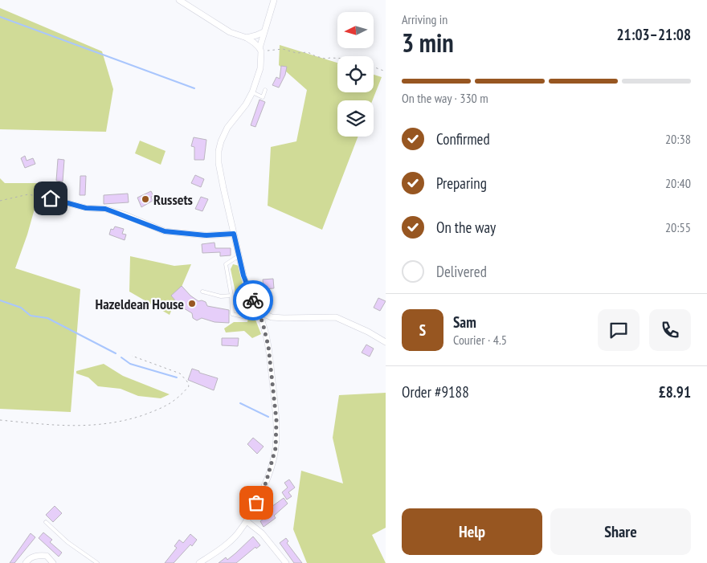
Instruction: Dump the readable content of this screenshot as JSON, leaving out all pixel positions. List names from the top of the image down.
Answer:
{
  "places": ["Russets", "Hazeldean House"],
  "north": "left",
  "page": {
    "heading": ["3 min", "Arriving in", "21:03–21:08"],
    "panel": [
      "Sam",
      "Courier · 4.5",
      "Order #9188",
      "£8.91"
    ],
    "bar": "On the way · 330 m",
    "list": [
      ["Confirmed", "20:38"],
      ["Preparing", "20:40"],
      ["On the way", "20:55"],
      "Delivered"
    ],
    "round": "S",
    "buttons": ["Help", "Share"]
  }
}
